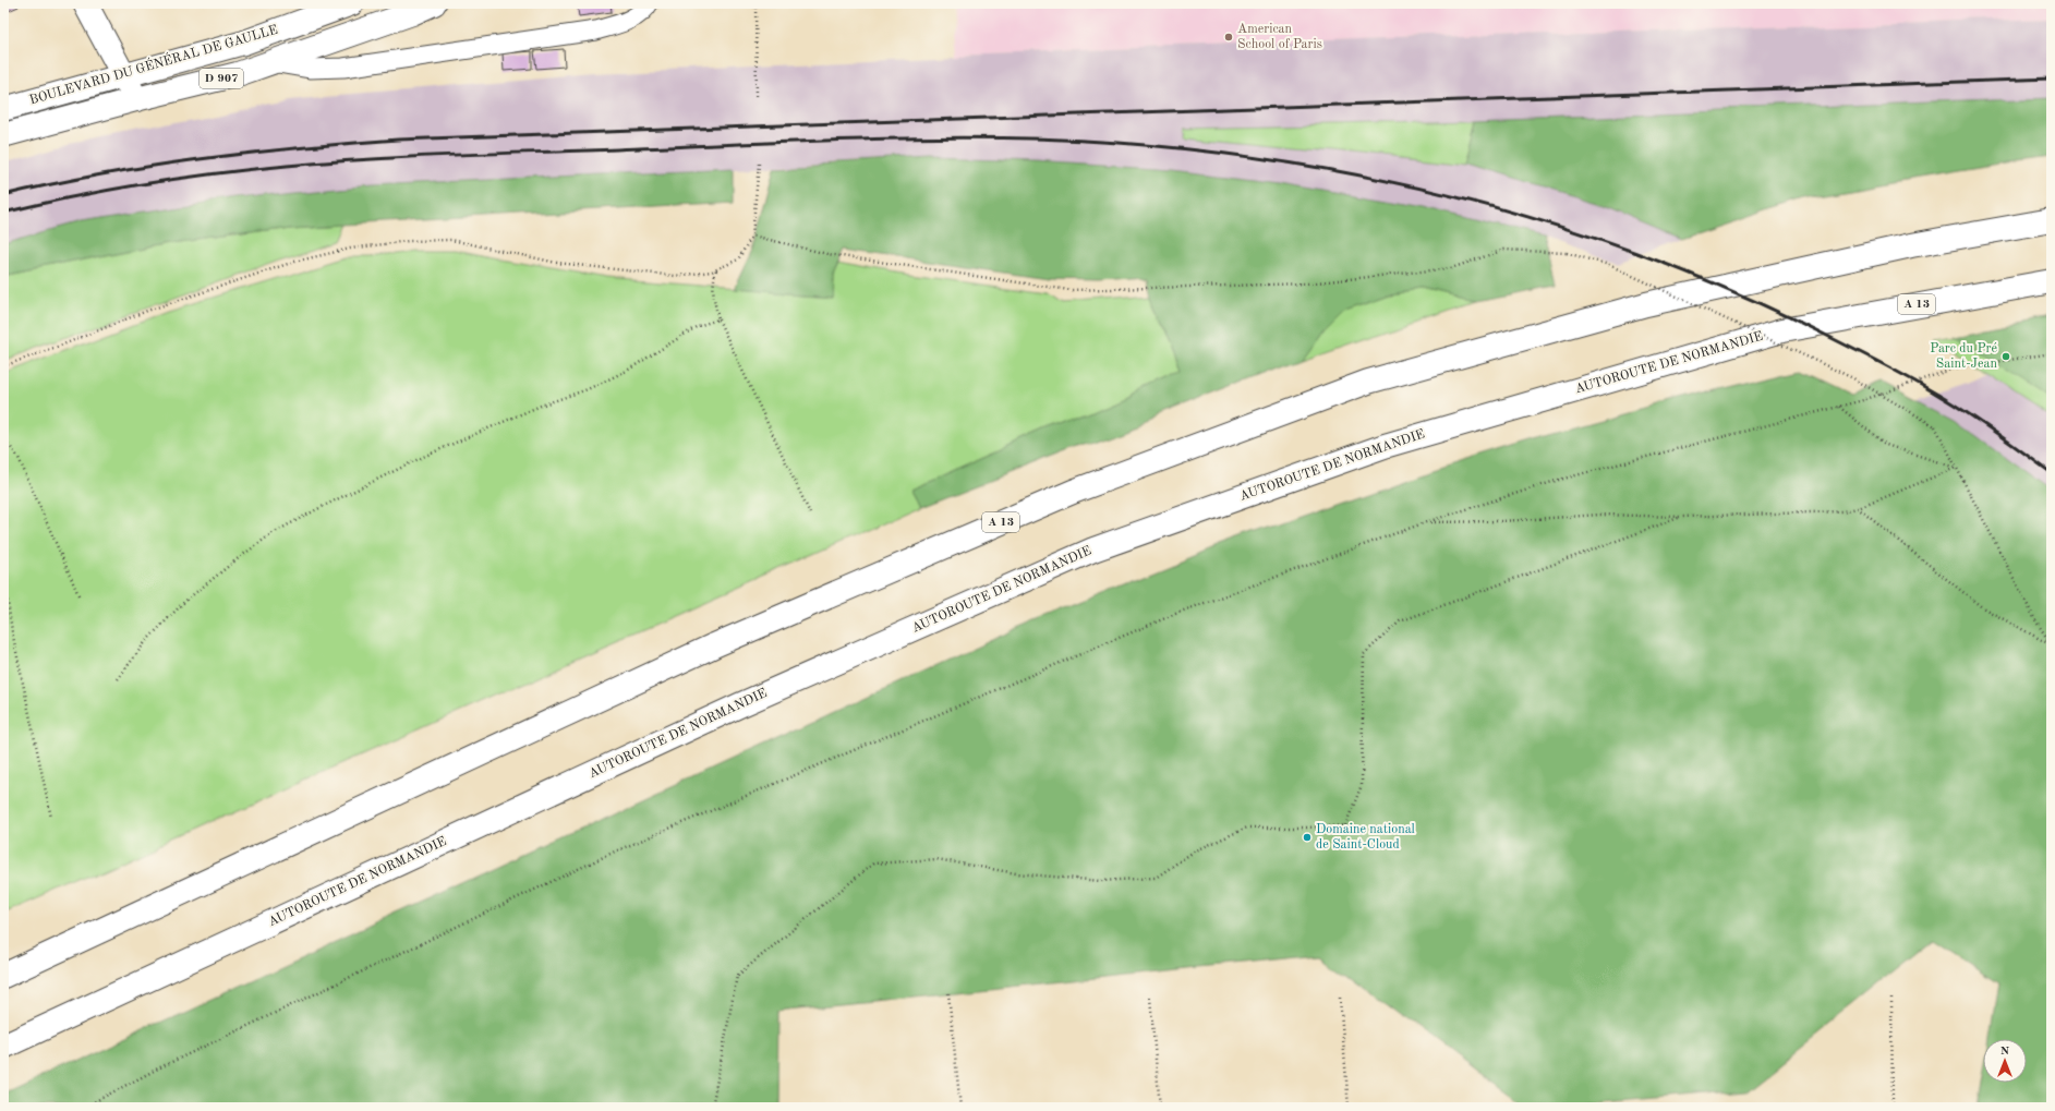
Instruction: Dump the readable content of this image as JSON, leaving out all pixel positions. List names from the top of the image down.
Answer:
{
  "streets": {
    "main road": [
      "BOULEVARD DU GÉNÉRAL DE GAULLE",
      "D 907",
      "A 13",
      "AUTOROUTE DE NORMANDIE"
    ]
  },
  "places": ["American School of Paris", "Parc du Pré Saint-Jean", "Domaine national de Saint-Cloud"],
  "north": "top"
}
